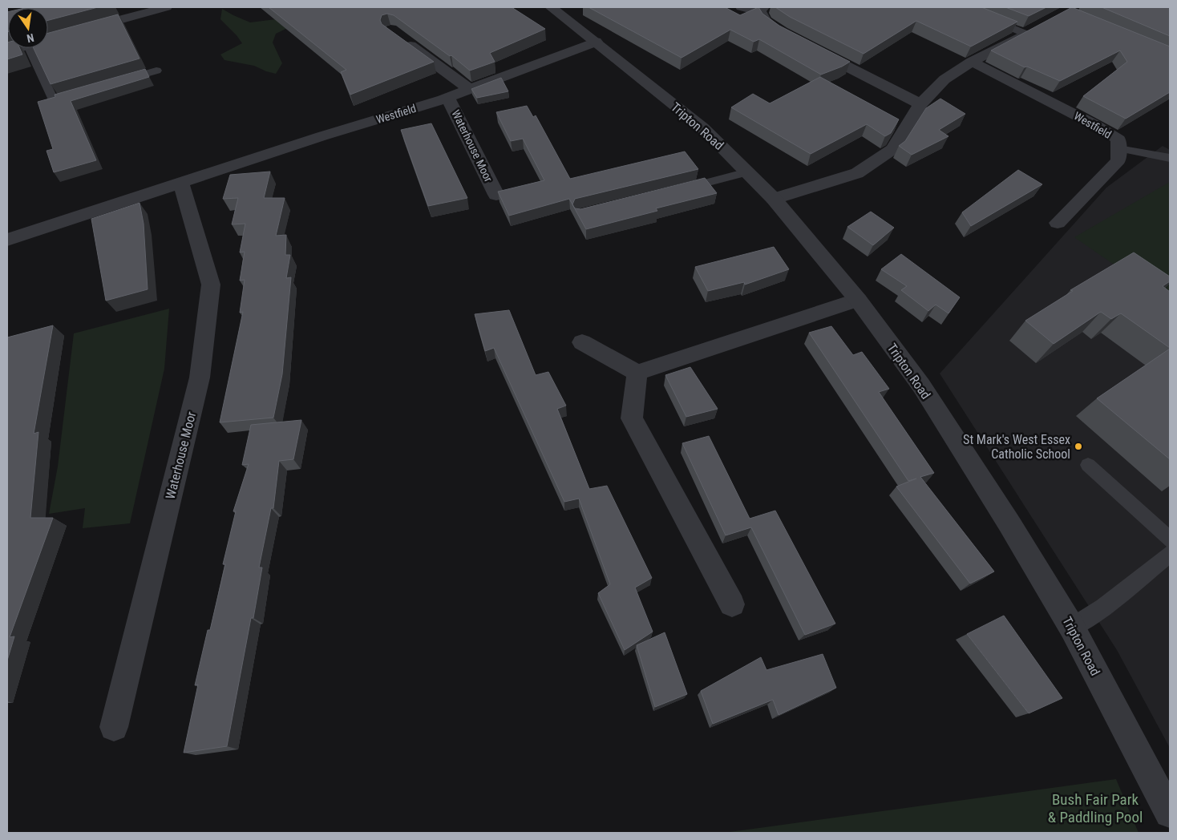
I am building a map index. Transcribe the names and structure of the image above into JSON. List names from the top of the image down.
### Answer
{
  "streets": {
    "street": ["Westfield", "Tripton Road", "Waterhouse Moor"]
  },
  "crossings": [
    ["Westfield", "Tripton Road"],
    ["Westfield", "Waterhouse Moor"]
  ],
  "parks": ["Bush Fair Park & Paddling Pool"],
  "places": ["St Mark's West Essex Catholic School"],
  "north": "bottom"
}
